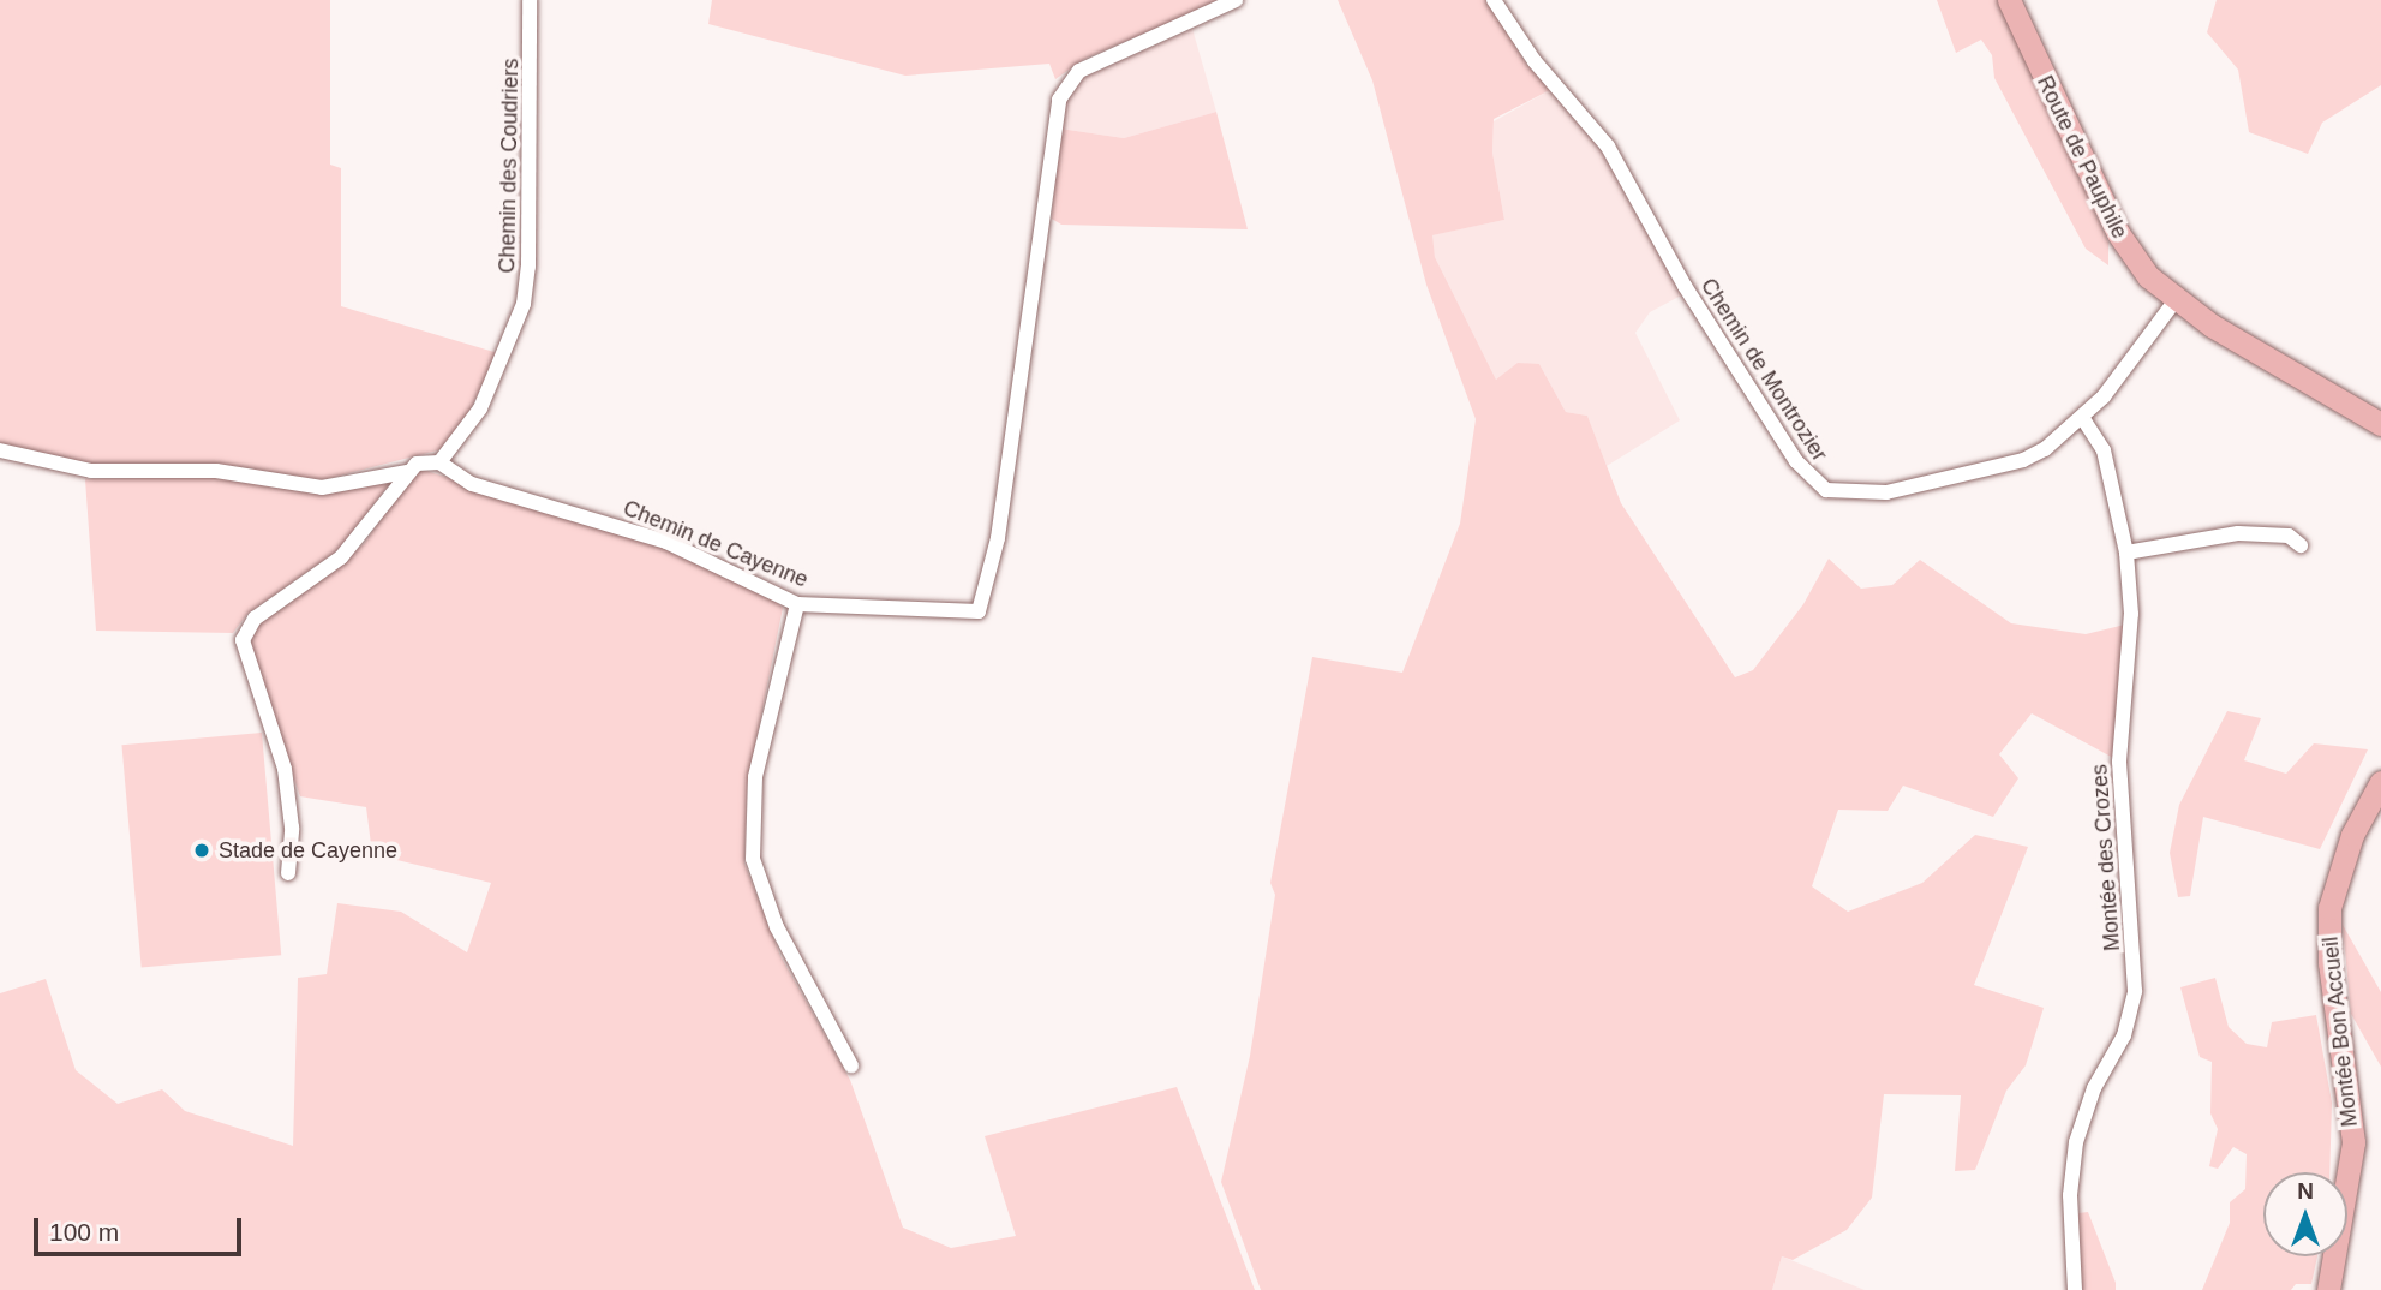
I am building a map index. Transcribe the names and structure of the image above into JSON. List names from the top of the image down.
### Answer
{
  "streets": {
    "main road": ["Route de Pauphile", "Montée Bon Accueil"],
    "street": [
      "Chemin des Coudriers",
      "Chemin de Montrozier",
      "Chemin de Cayenne",
      "Montée des Crozes"
    ]
  },
  "crossings": [
    ["Route de Pauphile", "Chemin de Montrozier"],
    ["Chemin des Coudriers", "Chemin de Cayenne"],
    ["Chemin de Montrozier", "Montée des Crozes"]
  ],
  "places": ["Stade de Cayenne"],
  "scale_bar": "100 m",
  "north": "top"
}
